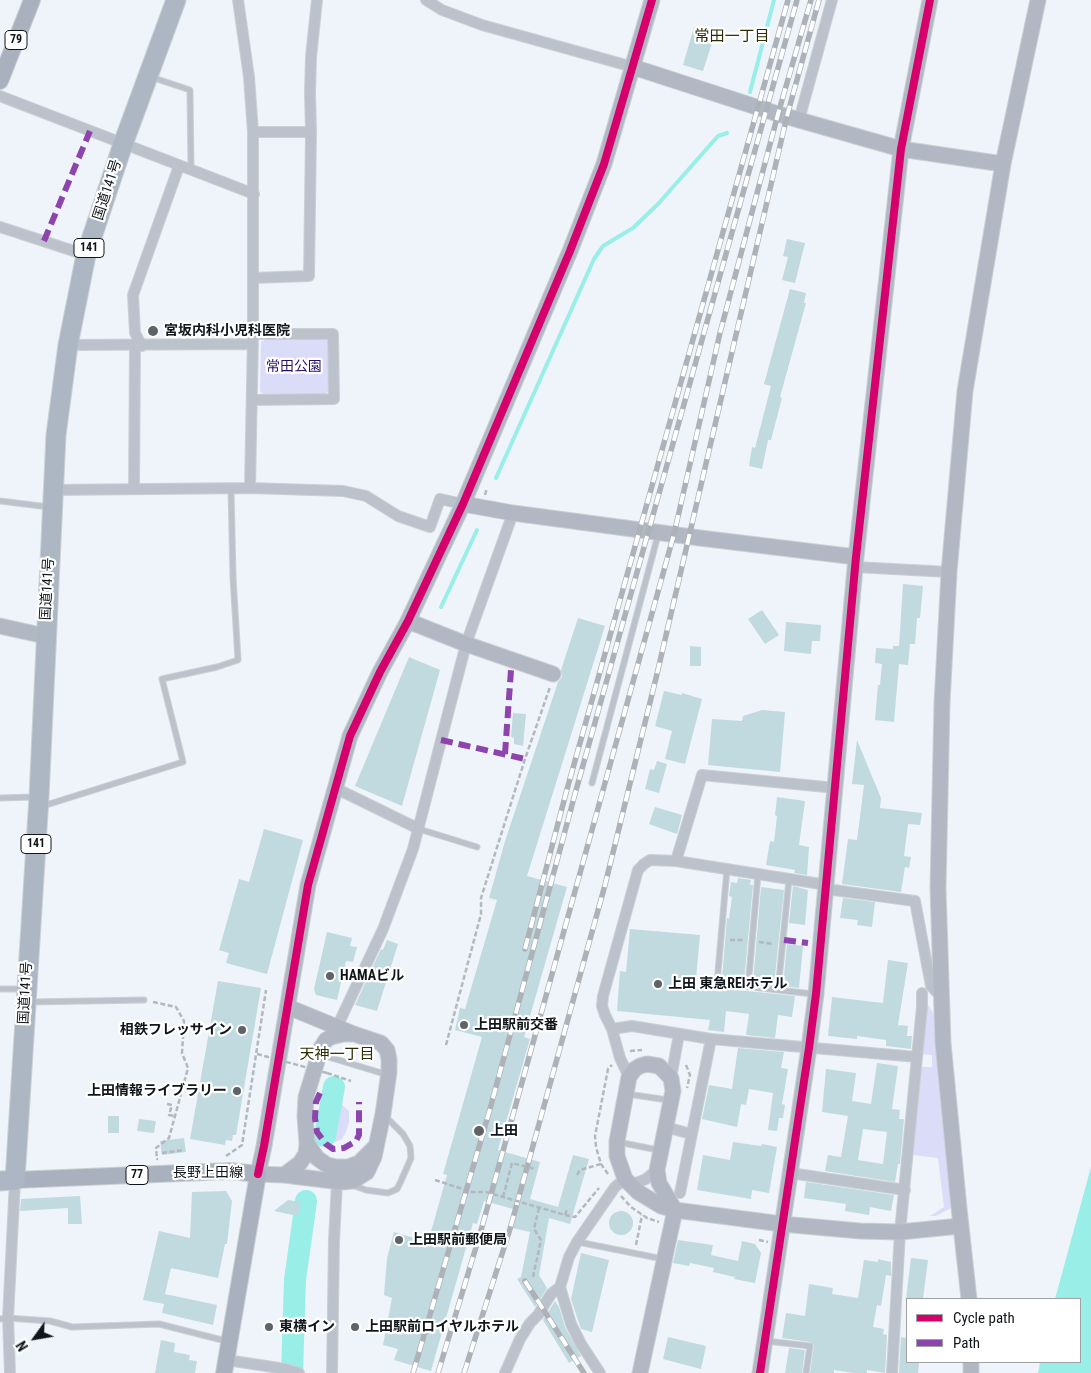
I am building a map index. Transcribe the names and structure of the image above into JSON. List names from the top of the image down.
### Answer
{
  "streets": {
    "highway": ["国道141号", "141"],
    "main road": ["79", "長野上田線", "77"]
  },
  "crossings": [
    ["国道141号", "長野上田線"]
  ],
  "districts": ["常田一丁目", "天神一丁目"],
  "parks": ["常田公園"],
  "places": [
    "宮坂内科小児科医院",
    "HAMAビル",
    "上田 東急REIホテル",
    "上田駅前交番",
    "相鉄フレッサイン",
    "上田情報ライブラリー",
    "上田",
    "上田駅前郵便局",
    "東横イン",
    "上田駅前ロイヤルホテル"
  ],
  "legend": ["Cycle path", "Path"],
  "north": "bottom left"
}
